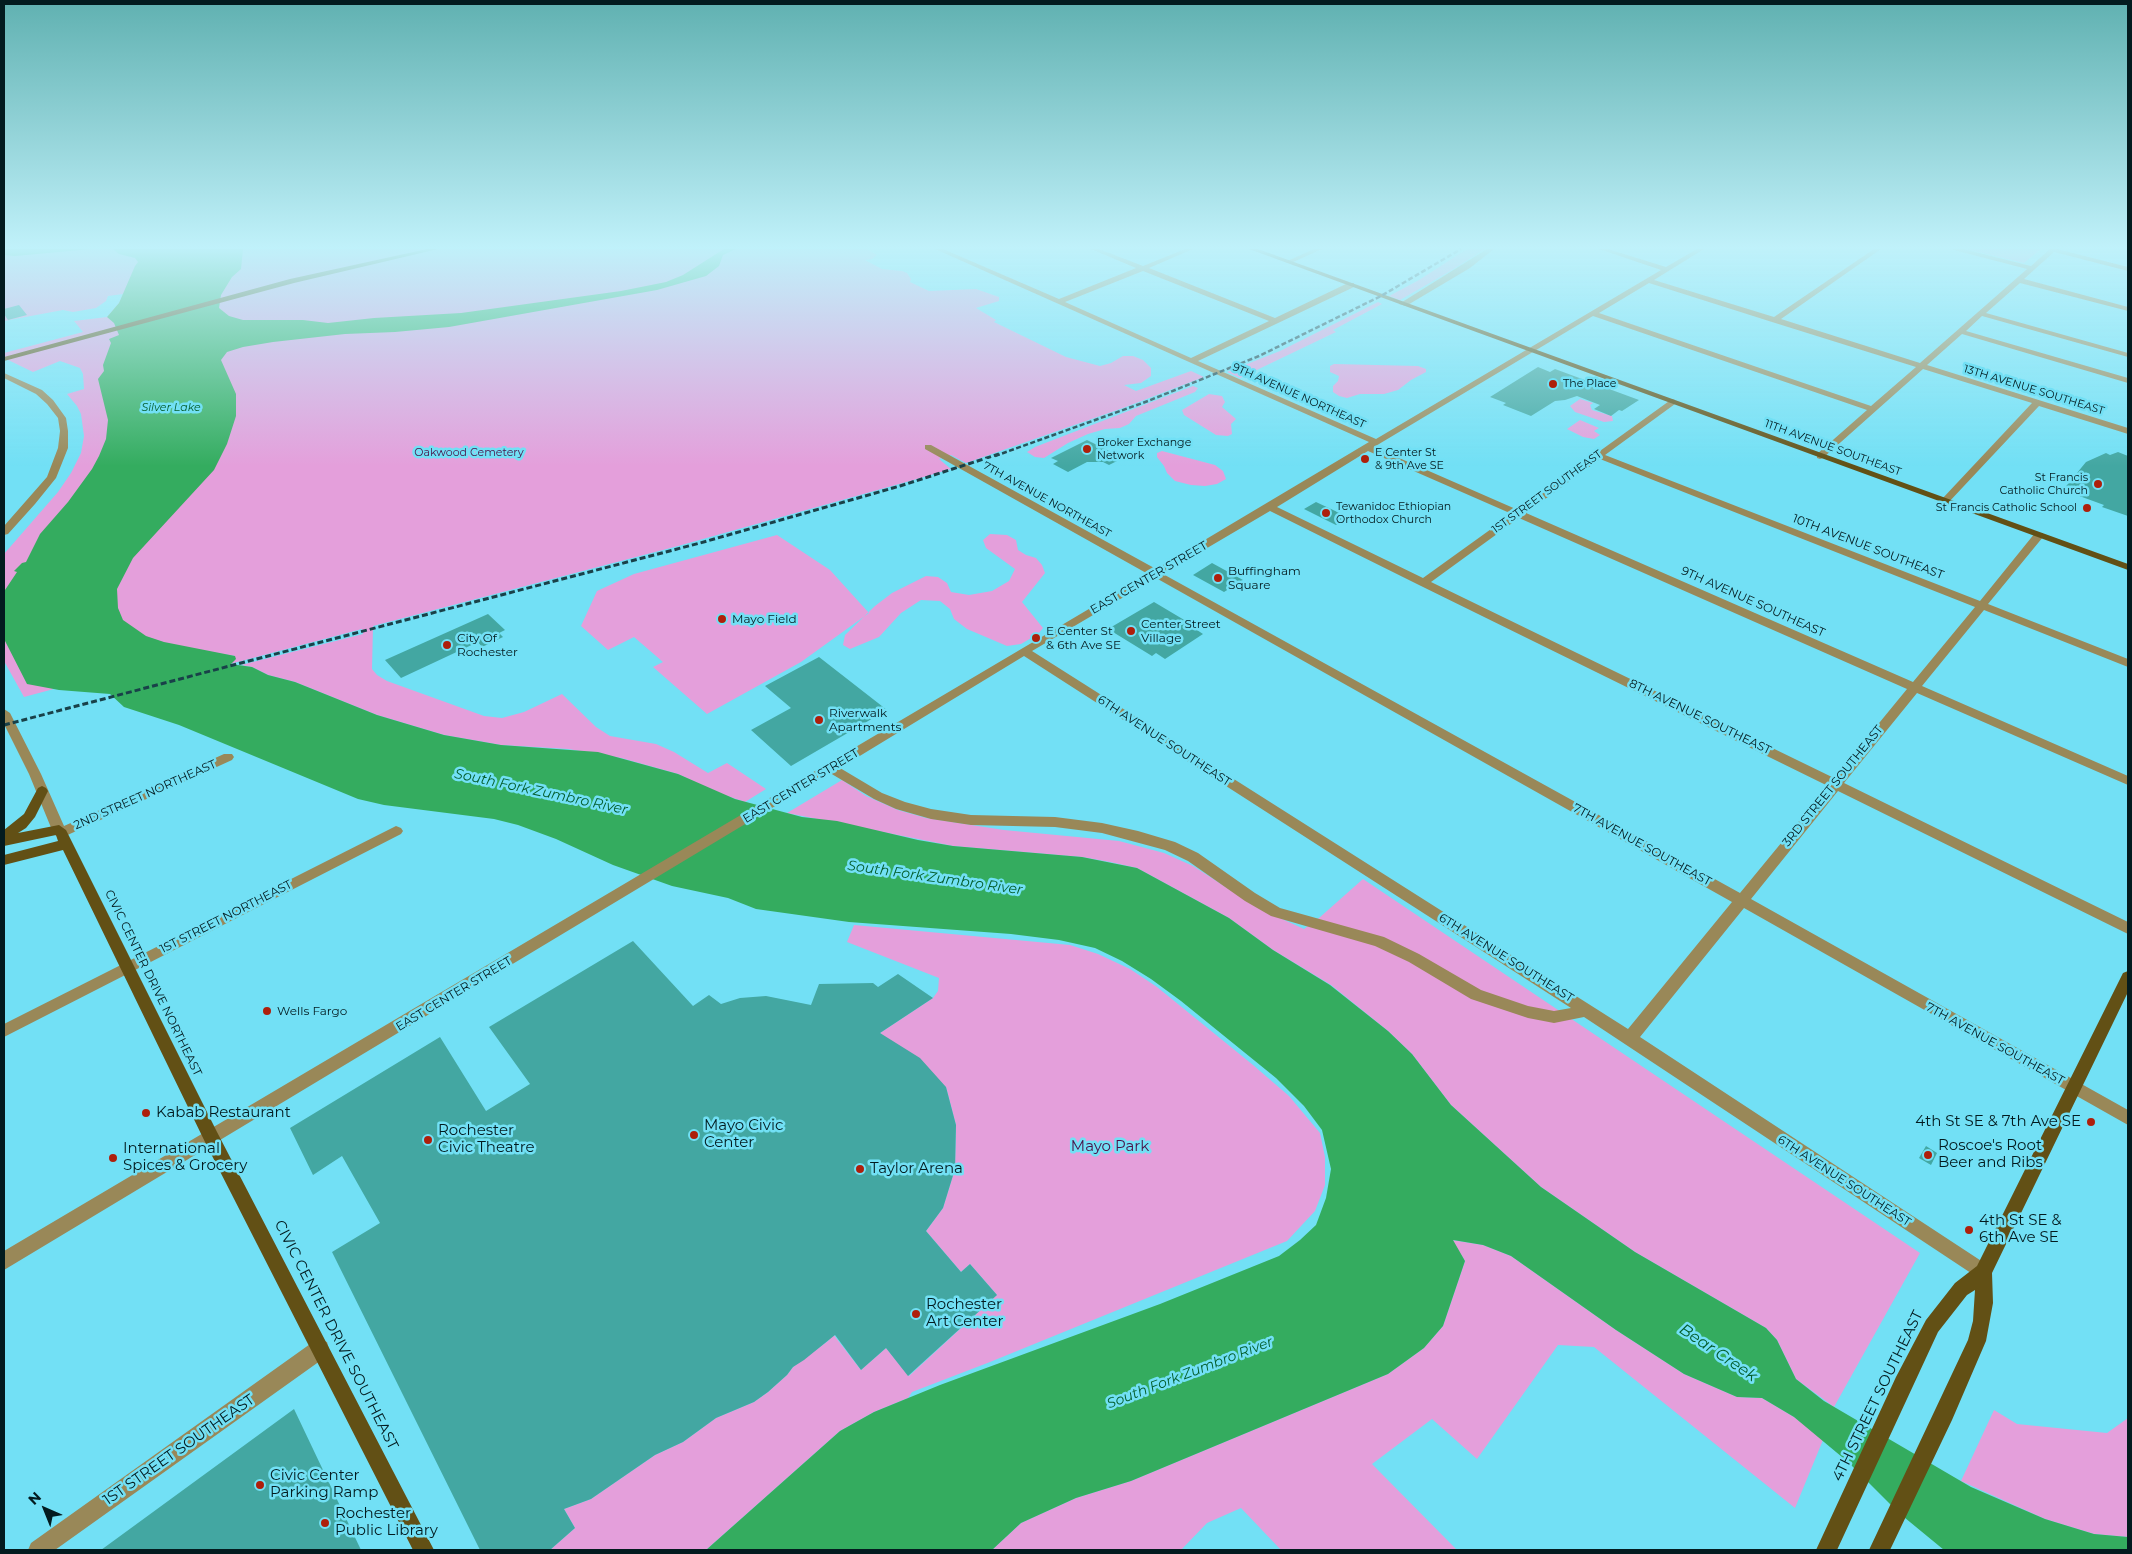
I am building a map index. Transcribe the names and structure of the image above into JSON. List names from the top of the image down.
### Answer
{
  "streets": {
    "main road": [
      "11TH AVENUE SOUTHEAST",
      "CIVIC CENTER DRIVE NORTHEAST",
      "CIVIC CENTER DRIVE SOUTHEAST",
      "4TH STREET SOUTHEAST"
    ],
    "street": [
      "13TH AVENUE SOUTHEAST",
      "9TH AVENUE NORTHEAST",
      "1ST STREET SOUTHEAST",
      "7TH AVENUE NORTHEAST",
      "10TH AVENUE SOUTHEAST",
      "EAST CENTER STREET",
      "9TH AVENUE SOUTHEAST",
      "8TH AVENUE SOUTHEAST",
      "6TH AVENUE SOUTHEAST",
      "3RD STREET SOUTHEAST",
      "2ND STREET NORTHEAST",
      "7TH AVENUE SOUTHEAST",
      "1ST STREET NORTHEAST"
    ]
  },
  "crossings": [
    ["9TH AVENUE NORTHEAST", "EAST CENTER STREET"],
    ["9TH AVENUE NORTHEAST", "9TH AVENUE SOUTHEAST"],
    ["11TH AVENUE SOUTHEAST", "1ST STREET SOUTHEAST"],
    ["11TH AVENUE SOUTHEAST", "EAST CENTER STREET"],
    ["11TH AVENUE SOUTHEAST", "3RD STREET SOUTHEAST"],
    ["1ST STREET SOUTHEAST", "10TH AVENUE SOUTHEAST"],
    ["1ST STREET SOUTHEAST", "9TH AVENUE SOUTHEAST"],
    ["1ST STREET SOUTHEAST", "8TH AVENUE SOUTHEAST"],
    ["1ST STREET SOUTHEAST", "CIVIC CENTER DRIVE SOUTHEAST"],
    ["7TH AVENUE NORTHEAST", "EAST CENTER STREET"],
    ["7TH AVENUE NORTHEAST", "7TH AVENUE SOUTHEAST"],
    ["10TH AVENUE SOUTHEAST", "3RD STREET SOUTHEAST"],
    ["EAST CENTER STREET", "9TH AVENUE SOUTHEAST"],
    ["EAST CENTER STREET", "8TH AVENUE SOUTHEAST"],
    ["EAST CENTER STREET", "6TH AVENUE SOUTHEAST"],
    ["EAST CENTER STREET", "7TH AVENUE SOUTHEAST"],
    ["EAST CENTER STREET", "CIVIC CENTER DRIVE NORTHEAST"],
    ["EAST CENTER STREET", "CIVIC CENTER DRIVE SOUTHEAST"],
    ["9TH AVENUE SOUTHEAST", "3RD STREET SOUTHEAST"],
    ["8TH AVENUE SOUTHEAST", "3RD STREET SOUTHEAST"],
    ["6TH AVENUE SOUTHEAST", "3RD STREET SOUTHEAST"],
    ["6TH AVENUE SOUTHEAST", "4TH STREET SOUTHEAST"],
    ["3RD STREET SOUTHEAST", "7TH AVENUE SOUTHEAST"],
    ["2ND STREET NORTHEAST", "CIVIC CENTER DRIVE NORTHEAST"],
    ["7TH AVENUE SOUTHEAST", "4TH STREET SOUTHEAST"],
    ["1ST STREET NORTHEAST", "CIVIC CENTER DRIVE NORTHEAST"],
    ["CIVIC CENTER DRIVE NORTHEAST", "CIVIC CENTER DRIVE SOUTHEAST"]
  ],
  "water": ["Silver Lake", "South Fork Zumbro River", "Bear Creek"],
  "parks": ["Oakwood Cemetery", "Mayo Park"],
  "places": [
    "The Place",
    "Broker Exchange Network",
    "E Center St & 9th Ave SE",
    "St Francis Catholic Church",
    "St Francis Catholic School",
    "Tewanidoc Ethiopian Orthodox Church",
    "Buffingham Square",
    "Mayo Field",
    "Center Street Village",
    "E Center St & 6th Ave SE",
    "City Of Rochester",
    "Riverwalk Apartments",
    "Wells Fargo",
    "Kabab Restaurant",
    "4th St SE & 7th Ave SE",
    "Mayo Civic Center",
    "Rochester Civic Theatre",
    "Roscoe's Root Beer and Ribs",
    "International Spices & Grocery",
    "Taylor Arena",
    "4th St SE & 6th Ave SE",
    "Rochester Art Center",
    "Civic Center Parking Ramp",
    "Rochester Public Library"
  ],
  "north": "top left"
}
